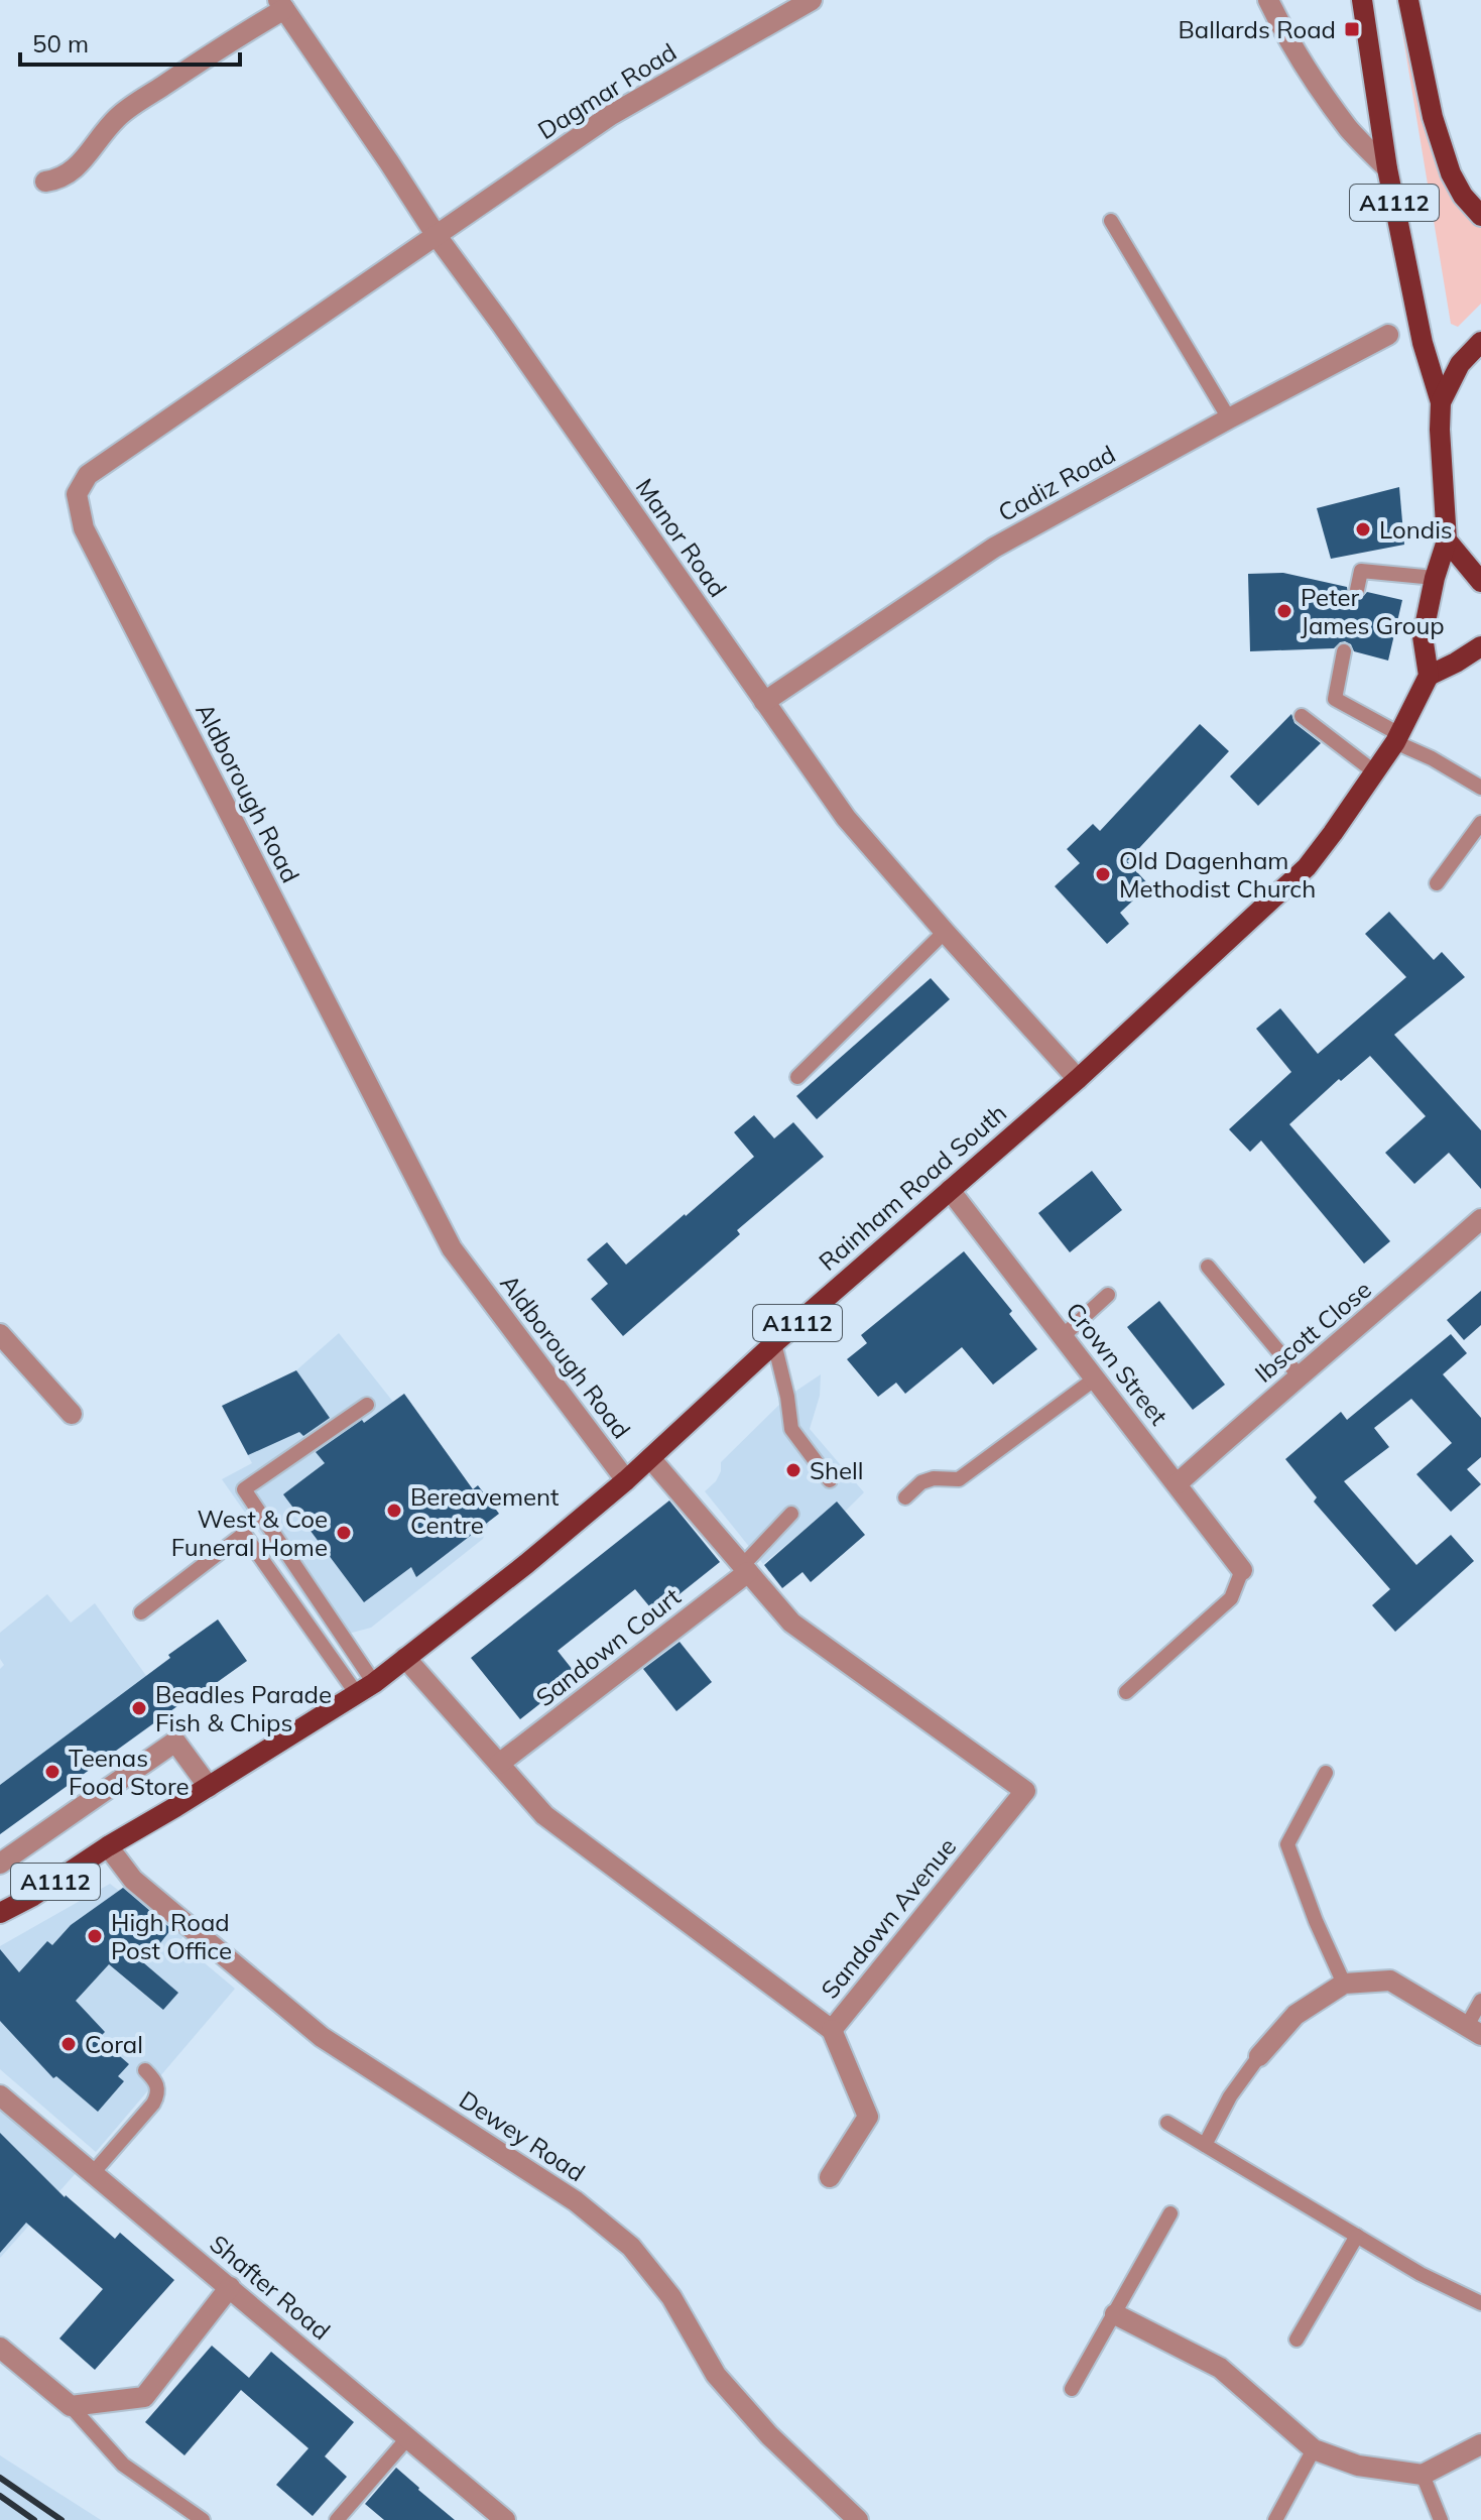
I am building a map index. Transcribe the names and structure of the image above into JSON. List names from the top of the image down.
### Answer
{
  "streets": {
    "main road": ["A1112", "Rainham Road South"],
    "street": [
      "Dagmar Road",
      "Cadiz Road",
      "Manor Road",
      "Aldborough Road",
      "Ibscott Close",
      "Crown Street",
      "Sandown Court",
      "Sandown Avenue",
      "Dewey Road",
      "Shafter Road"
    ]
  },
  "crossings": [
    ["Dagmar Road", "Manor Road"],
    ["Dagmar Road", "Aldborough Road"],
    ["A1112", "Rainham Road South"],
    ["Cadiz Road", "Manor Road"],
    ["Manor Road", "Aldborough Road"],
    ["Manor Road", "Rainham Road South"],
    ["Aldborough Road", "Rainham Road South"],
    ["Rainham Road South", "Crown Street"],
    ["Rainham Road South", "Sandown Avenue"],
    ["Rainham Road South", "Dewey Road"],
    ["Ibscott Close", "Crown Street"],
    ["Sandown Court", "Sandown Avenue"]
  ],
  "places": {
    "transit": ["Ballards Road"],
    "other": [
      "Londis",
      "Peter James Group",
      "Old Dagenham Methodist Church",
      "Shell",
      "Bereavement Centre",
      "West & Coe Funeral Home",
      "Beadles Parade Fish & Chips",
      "Teenas Food Store",
      "High Road Post Office",
      "Coral"
    ]
  },
  "scale_bar": "50 m"
}
